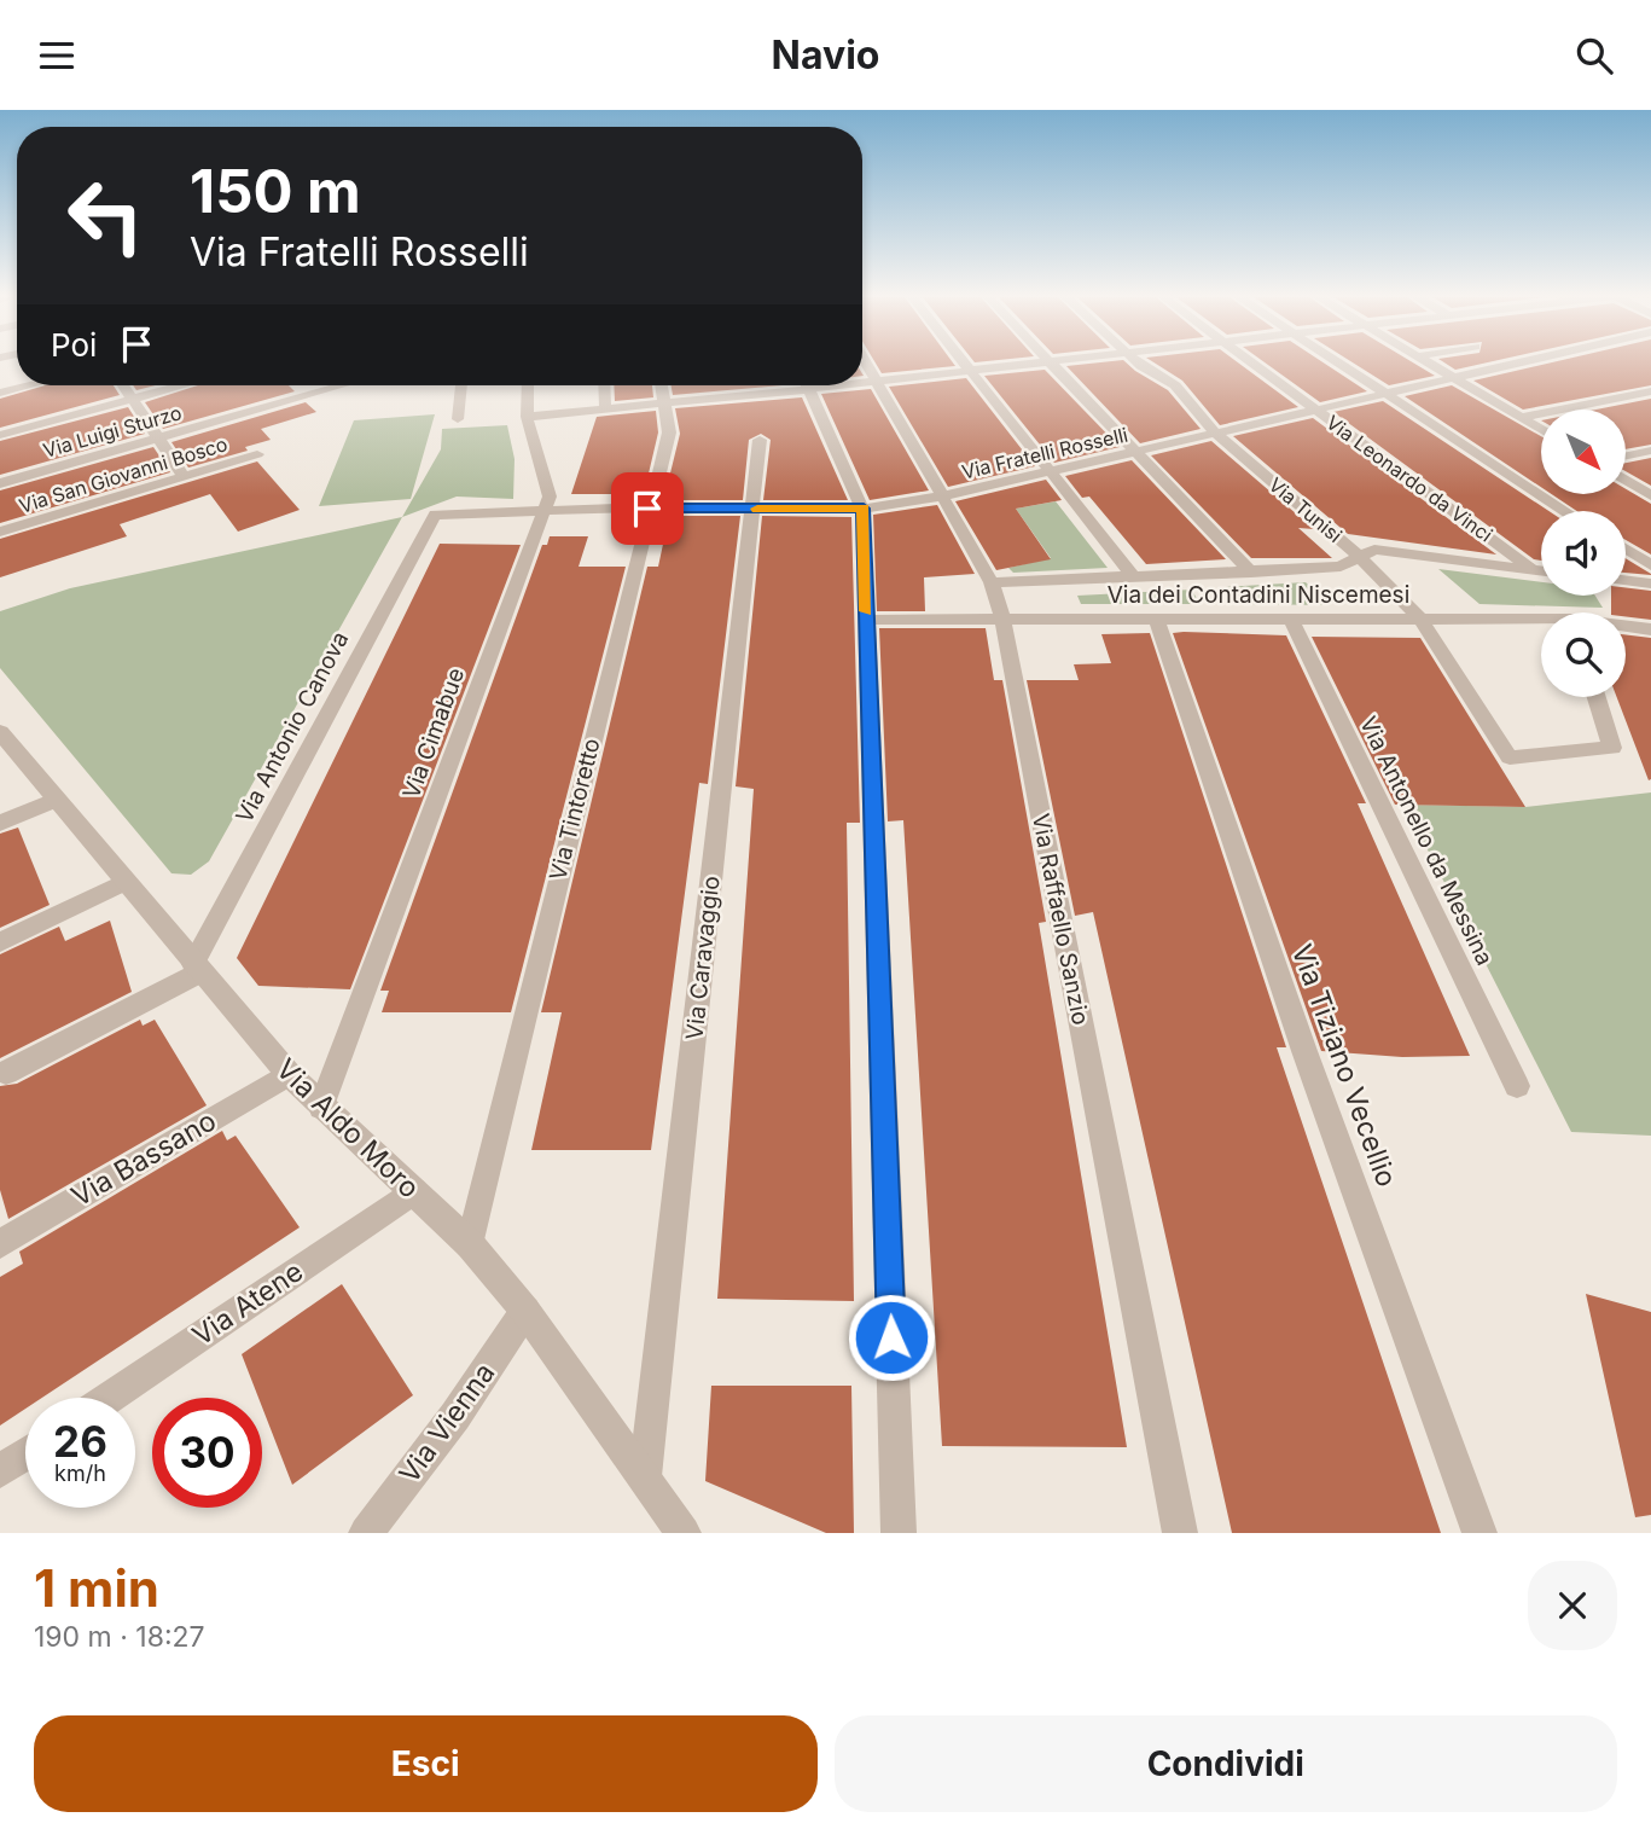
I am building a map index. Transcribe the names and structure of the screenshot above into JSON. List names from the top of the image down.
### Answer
{
  "streets": {
    "street": [
      "Via Luigi Sturzo",
      "Via Fratelli Rosselli",
      "Via San Giovanni Bosco",
      "Via Leonardo da Vinci",
      "Via Tunisi",
      "Via dei Contadini Niscemesi",
      "Via Antonio Canova",
      "Via Cimabue",
      "Via Tintoretto",
      "Via Antonello da Messina",
      "Via Raffaello Sanzio",
      "Via Caravaggio",
      "Via Tiziano Vecellio",
      "Via Aldo Moro",
      "Via Bassano",
      "Via Atene",
      "Via Vienna"
    ]
  },
  "crossings": [
    ["Via Fratelli Rosselli", "Via Leonardo da Vinci"],
    ["Via Fratelli Rosselli", "Via Tunisi"],
    ["Via Fratelli Rosselli", "Via Antonio Canova"],
    ["Via Fratelli Rosselli", "Via Cimabue"],
    ["Via Fratelli Rosselli", "Via Tintoretto"],
    ["Via Fratelli Rosselli", "Via Raffaello Sanzio"],
    ["Via Fratelli Rosselli", "Via Caravaggio"],
    ["Via Leonardo da Vinci", "Via dei Contadini Niscemesi"],
    ["Via Tunisi", "Via dei Contadini Niscemesi"],
    ["Via dei Contadini Niscemesi", "Via Antonello da Messina"],
    ["Via dei Contadini Niscemesi", "Via Raffaello Sanzio"],
    ["Via dei Contadini Niscemesi", "Via Tiziano Vecellio"],
    ["Via Antonio Canova", "Via Aldo Moro"],
    ["Via Cimabue", "Via Aldo Moro"],
    ["Via Tintoretto", "Via Aldo Moro"],
    ["Via Caravaggio", "Via Aldo Moro"],
    ["Via Aldo Moro", "Via Bassano"],
    ["Via Aldo Moro", "Via Atene"],
    ["Via Aldo Moro", "Via Vienna"]
  ],
  "north": "bottom right",
  "page": {
    "header": "Navio",
    "turn": ["150 m", "Via Fratelli Rosselli"],
    "then": "Poi",
    "speed": "26 km/h",
    "limit": "30",
    "heading": ["1 min", "190 m · 18:27"],
    "buttons": ["Esci", "Condividi"]
  }
}
